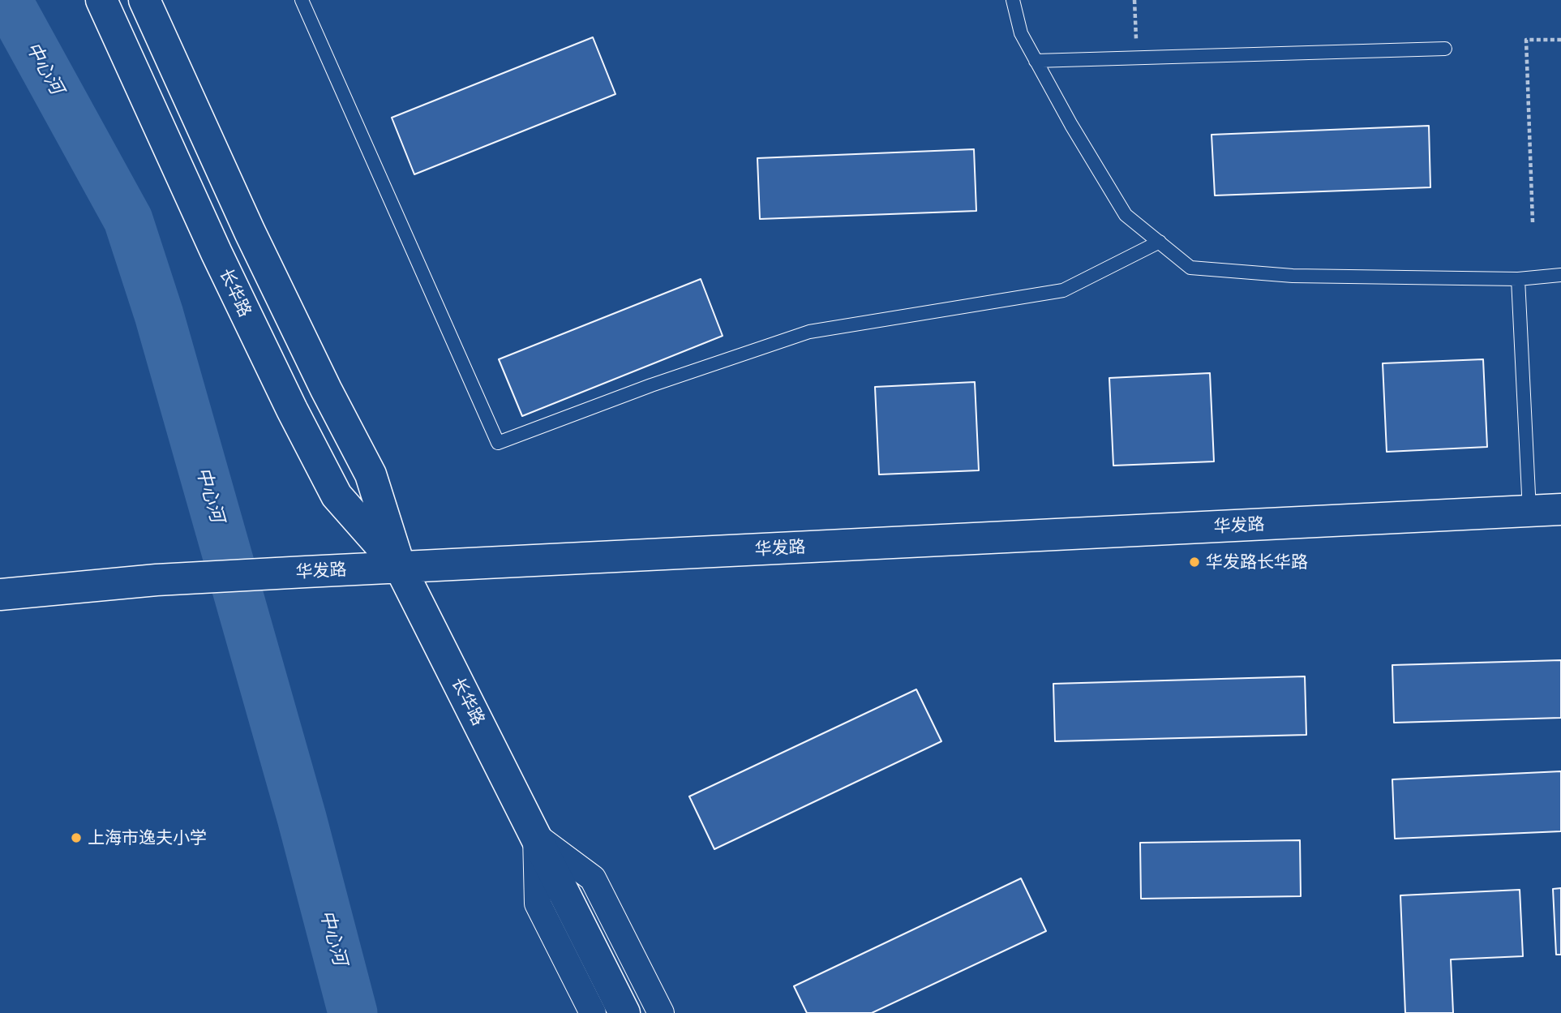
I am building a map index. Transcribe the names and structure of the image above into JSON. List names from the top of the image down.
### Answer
{
  "streets": {
    "street": ["长华路", "华发路"]
  },
  "crossings": [
    ["长华路", "华发路"]
  ],
  "water": ["中心河"],
  "places": ["华发路长华路", "上海市逸夫小学"]
}
